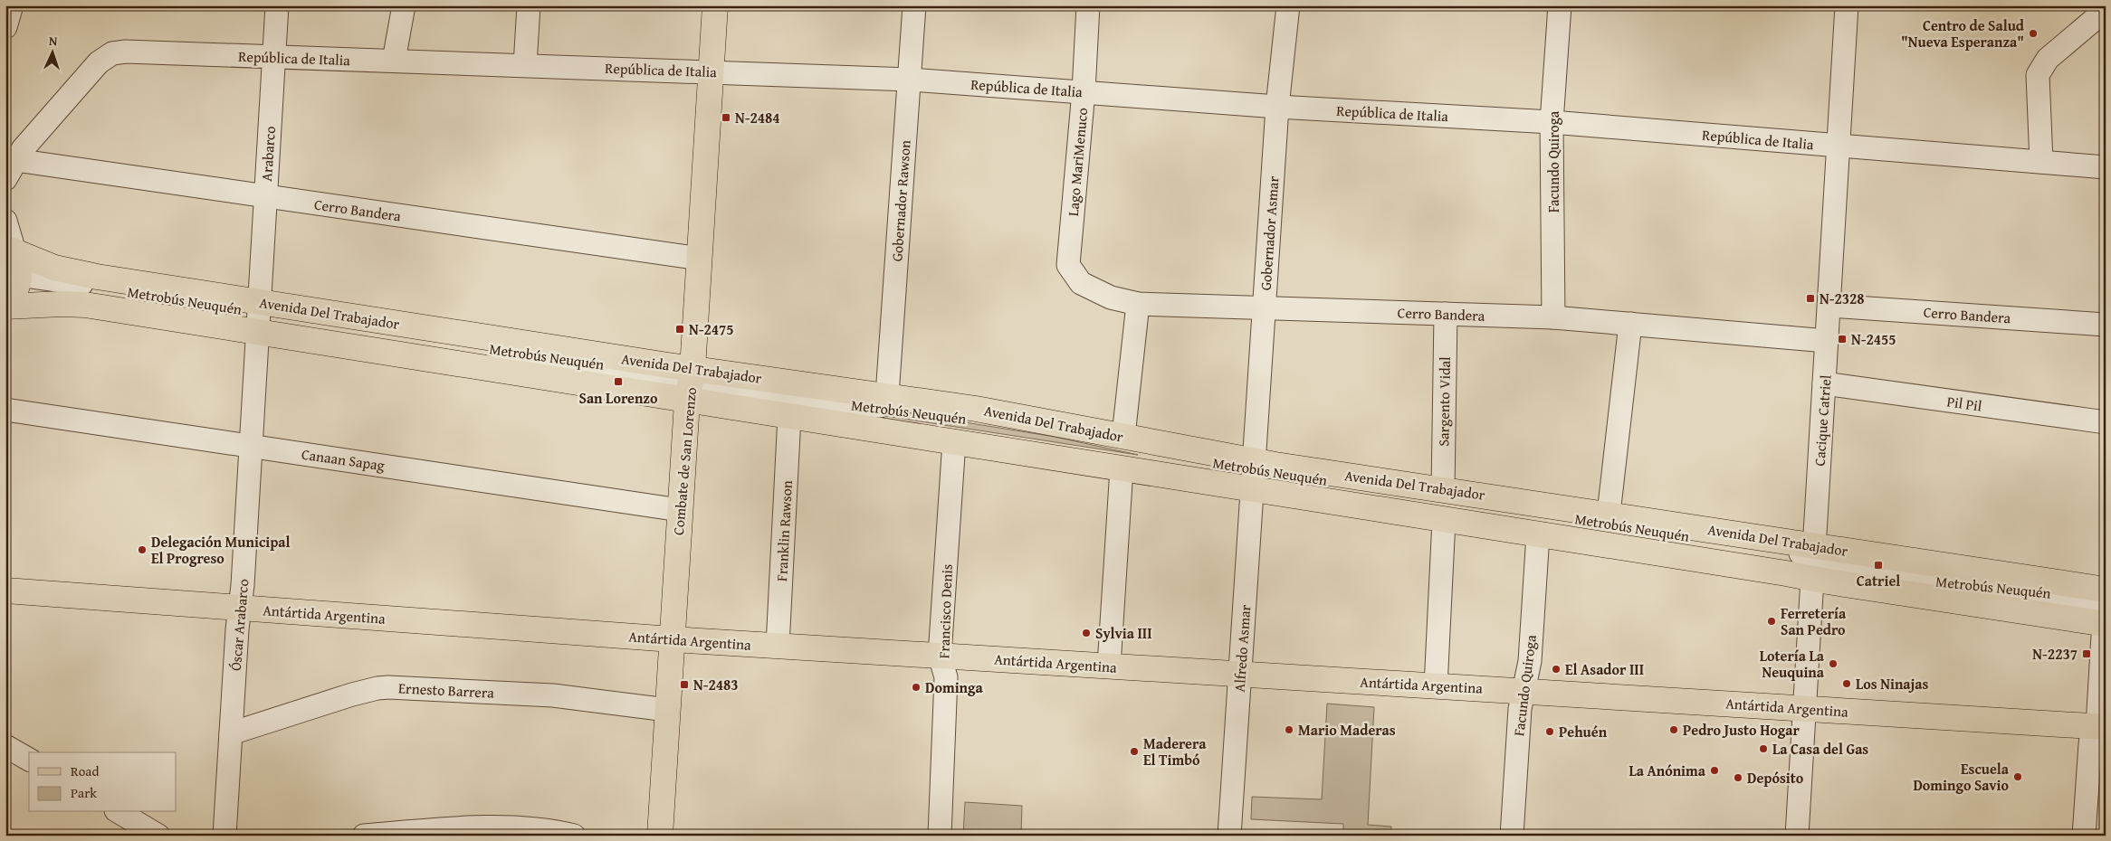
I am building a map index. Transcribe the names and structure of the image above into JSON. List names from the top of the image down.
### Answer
{
  "streets": {
    "main road": ["Avenida Del Trabajador", "Combate de San Lorenzo", "Antártida Argentina"],
    "street": [
      "República de Italia",
      "Arabarco",
      "Lago MariMenuco",
      "Facundo Quiroga",
      "Gobernador Rawson",
      "Cerro Bandera",
      "Gobernador Asmar",
      "Metrobús Neuquén",
      "Sargento Vidal",
      "Pil Pil",
      "Cacique Catriel",
      "Canaan Sapag",
      "Franklin Rawson",
      "Francisco Denis",
      "Óscar Arabarco",
      "Alfredo Asmar",
      "Ernesto Barrera"
    ]
  },
  "crossings": [
    ["República de Italia", "Arabarco"],
    ["República de Italia", "Lago MariMenuco"],
    ["República de Italia", "Facundo Quiroga"],
    ["República de Italia", "Gobernador Rawson"],
    ["República de Italia", "Cerro Bandera"],
    ["República de Italia", "Gobernador Asmar"],
    ["República de Italia", "Cacique Catriel"],
    ["República de Italia", "Combate de San Lorenzo"],
    ["Arabarco", "Cerro Bandera"],
    ["Arabarco", "Metrobús Neuquén"],
    ["Arabarco", "Avenida Del Trabajador"],
    ["Arabarco", "Óscar Arabarco"],
    ["Lago MariMenuco", "Cerro Bandera"],
    ["Facundo Quiroga", "Cerro Bandera"],
    ["Facundo Quiroga", "Avenida Del Trabajador"],
    ["Facundo Quiroga", "Antártida Argentina"],
    ["Gobernador Rawson", "Avenida Del Trabajador"],
    ["Cerro Bandera", "Gobernador Asmar"],
    ["Cerro Bandera", "Sargento Vidal"],
    ["Cerro Bandera", "Cacique Catriel"],
    ["Cerro Bandera", "Combate de San Lorenzo"],
    ["Gobernador Asmar", "Metrobús Neuquén"],
    ["Gobernador Asmar", "Avenida Del Trabajador"],
    ["Gobernador Asmar", "Alfredo Asmar"],
    ["Metrobús Neuquén", "Avenida Del Trabajador"],
    ["Metrobús Neuquén", "Cacique Catriel"],
    ["Metrobús Neuquén", "Combate de San Lorenzo"],
    ["Metrobús Neuquén", "Óscar Arabarco"],
    ["Metrobús Neuquén", "Alfredo Asmar"],
    ["Avenida Del Trabajador", "Sargento Vidal"],
    ["Avenida Del Trabajador", "Cacique Catriel"],
    ["Avenida Del Trabajador", "Combate de San Lorenzo"],
    ["Avenida Del Trabajador", "Franklin Rawson"],
    ["Avenida Del Trabajador", "Francisco Denis"],
    ["Avenida Del Trabajador", "Óscar Arabarco"],
    ["Avenida Del Trabajador", "Alfredo Asmar"],
    ["Pil Pil", "Cacique Catriel"],
    ["Cacique Catriel", "Antártida Argentina"],
    ["Canaan Sapag", "Combate de San Lorenzo"],
    ["Canaan Sapag", "Óscar Arabarco"],
    ["Combate de San Lorenzo", "Antártida Argentina"],
    ["Combate de San Lorenzo", "Ernesto Barrera"],
    ["Franklin Rawson", "Antártida Argentina"],
    ["Francisco Denis", "Antártida Argentina"],
    ["Antártida Argentina", "Óscar Arabarco"],
    ["Antártida Argentina", "Alfredo Asmar"],
    ["Óscar Arabarco", "Ernesto Barrera"]
  ],
  "places": {
    "other": [
      "Centro de Salud \"Nueva Esperanza\"",
      "Delegación Municipal El Progreso",
      "Ferretería San Pedro",
      "Sylvia III",
      "Lotería La Neuquina",
      "El Asador III",
      "Los Ninajas",
      "Dominga",
      "Mario Maderas",
      "Pedro Justo Hogar",
      "Pehuén",
      "La Casa del Gas",
      "Maderera El Timbó",
      "La Anónima",
      "Escuela Domingo Savio",
      "Depósito"
    ],
    "transit": [
      "N-2484",
      "N-2328",
      "N-2475",
      "N-2455",
      "San Lorenzo",
      "Catriel",
      "N-2237",
      "N-2483"
    ]
  },
  "legend": ["Road", "Park"],
  "north": "top"
}
